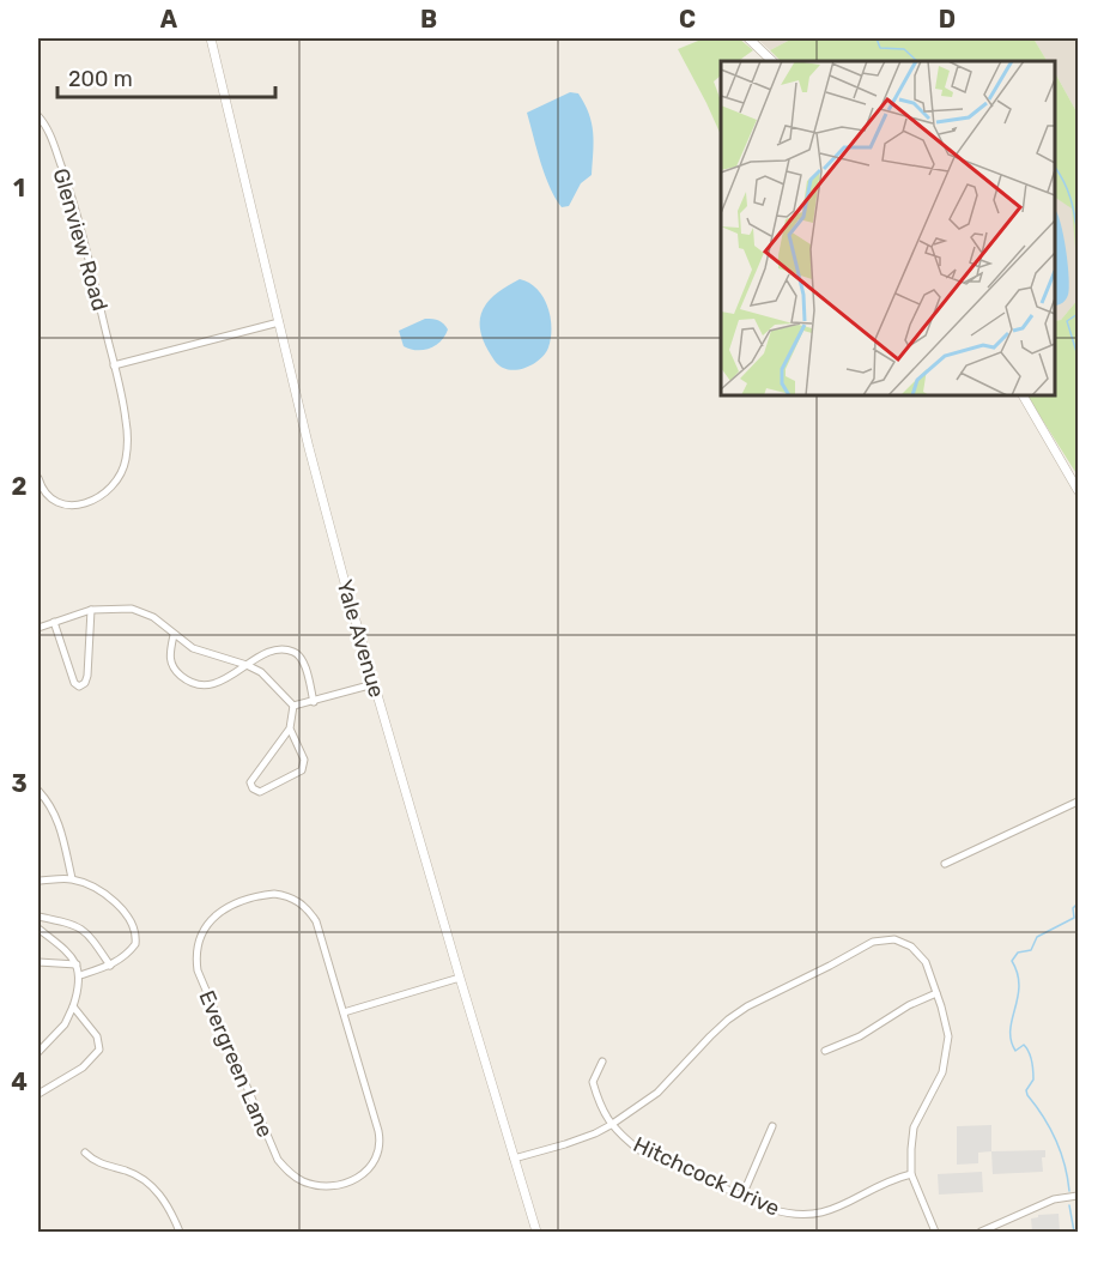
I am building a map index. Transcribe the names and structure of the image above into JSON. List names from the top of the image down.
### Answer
{
  "streets": {
    "street": [
      "Glenview Road",
      "Yale Avenue",
      "Evergreen Lane",
      "Hitchcock Drive"
    ]
  },
  "scale_bar": "200 m",
  "grid": {
    "columns": [
      "A",
      "B",
      "C",
      "D"
    ],
    "rows": [
      "1",
      "2",
      "3",
      "4"
    ]
  }
}
